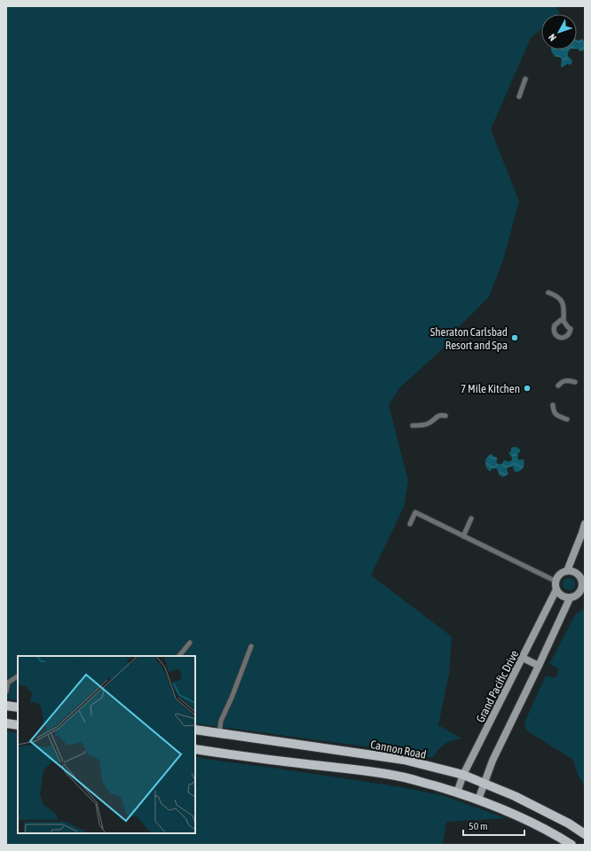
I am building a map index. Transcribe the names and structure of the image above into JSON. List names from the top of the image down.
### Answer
{
  "streets": {
    "main road": ["Cannon Road"],
    "street": ["Grand Pacific Drive"]
  },
  "crossings": [
    ["Grand Pacific Drive", "Cannon Road"]
  ],
  "places": ["Sheraton Carlsbad Resort and Spa", "7 Mile Kitchen"],
  "scale_bar": "50 m",
  "north": "bottom left"
}
